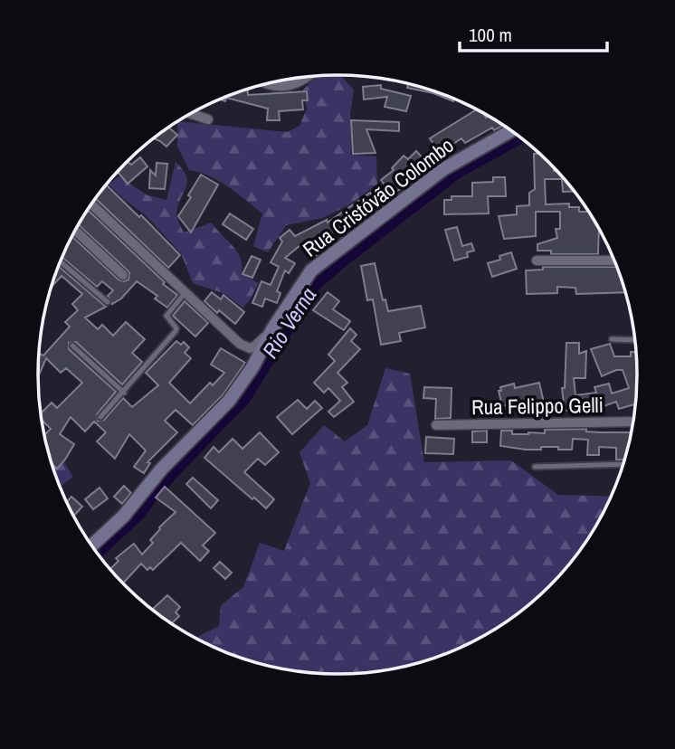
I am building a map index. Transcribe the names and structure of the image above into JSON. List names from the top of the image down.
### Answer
{
  "streets": {
    "main road": ["Rua Cristóvão Colombo"],
    "street": ["Rua Felippo Gelli"]
  },
  "water": ["Rio Verna"],
  "scale_bar": "100 m"
}
